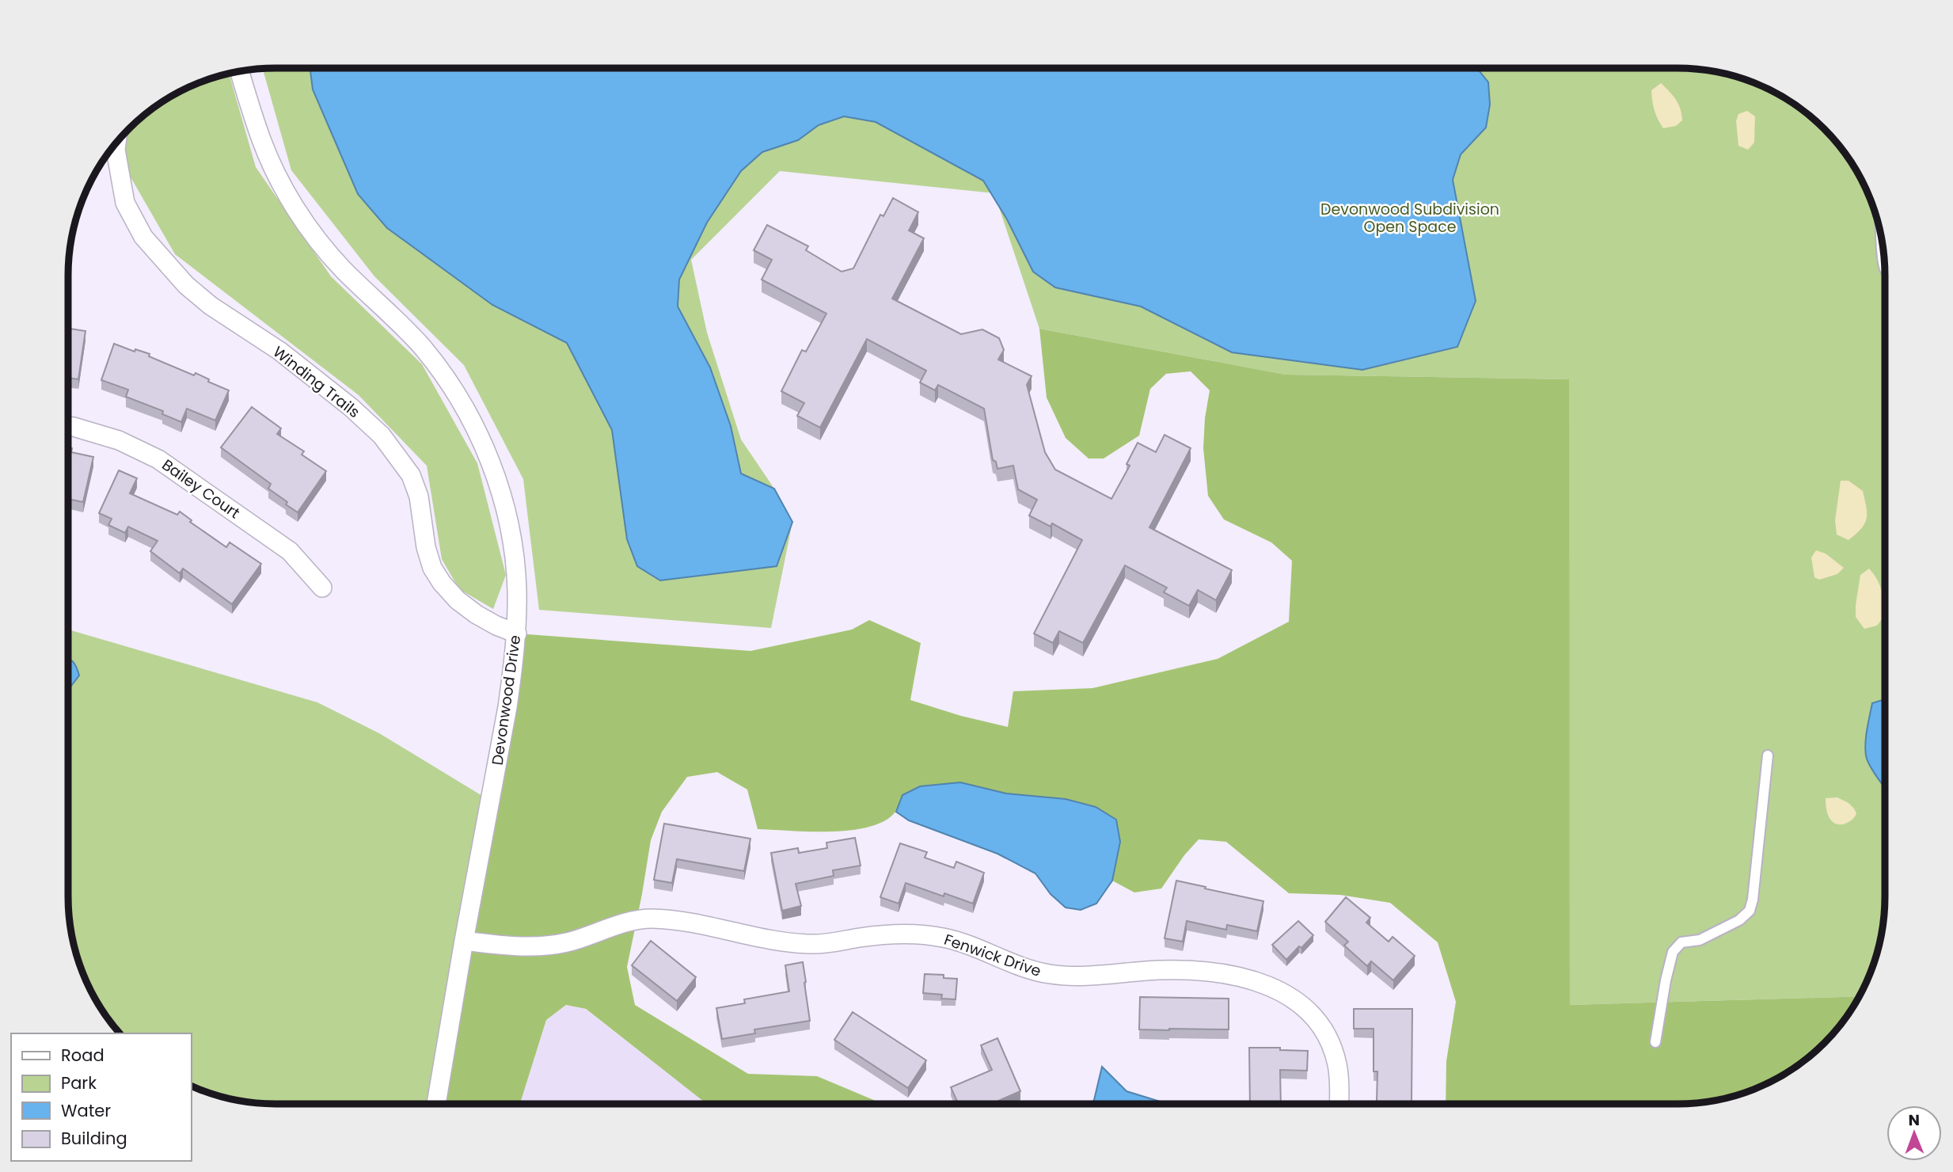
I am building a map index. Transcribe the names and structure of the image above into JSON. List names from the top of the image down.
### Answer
{
  "streets": {
    "street": [
      "Winding Trails",
      "Bailey Court",
      "Devonwood Drive",
      "Fenwick Drive"
    ]
  },
  "crossings": [
    ["Winding Trails", "Devonwood Drive"],
    ["Devonwood Drive", "Fenwick Drive"]
  ],
  "parks": ["Devonwood Subdivision Open Space"],
  "legend": [
    "Road",
    "Park",
    "Water",
    "Building"
  ],
  "north": "top"
}
